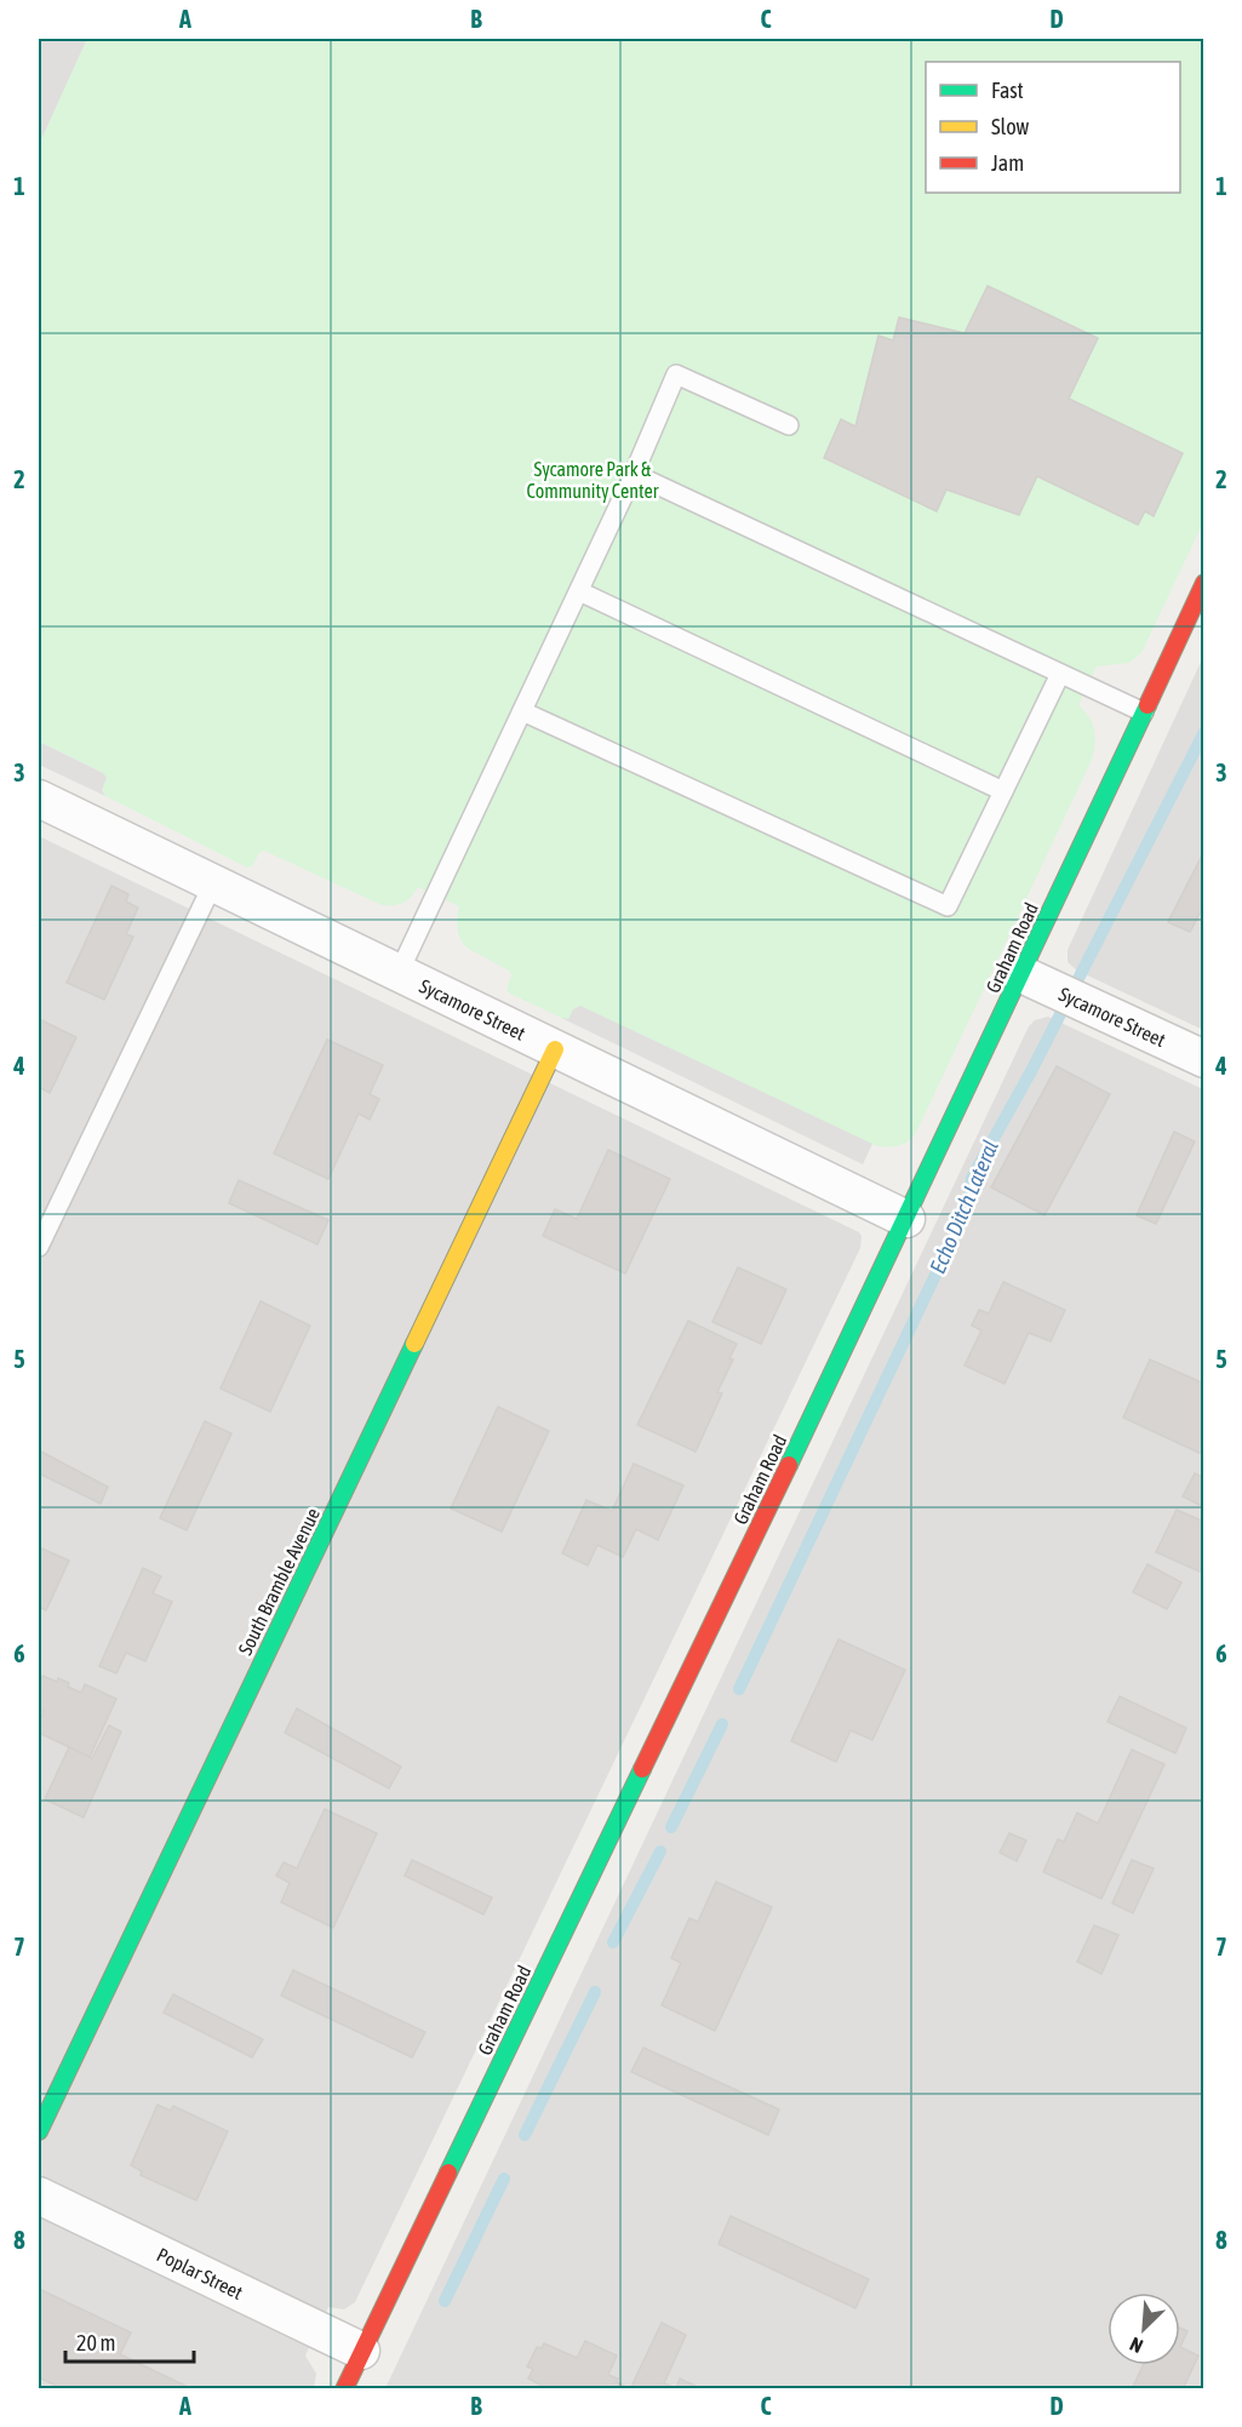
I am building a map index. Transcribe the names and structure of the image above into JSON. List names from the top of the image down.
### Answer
{
  "streets": {
    "street": [
      "Graham Road",
      "Sycamore Street",
      "South Bramble Avenue",
      "Poplar Street"
    ]
  },
  "crossings": [
    ["Graham Road", "Sycamore Street"],
    ["Graham Road", "Poplar Street"],
    ["Sycamore Street", "South Bramble Avenue"]
  ],
  "water": ["Echo Ditch Lateral"],
  "parks": ["Sycamore Park & Community Center"],
  "legend": ["Fast", "Slow", "Jam"],
  "scale_bar": "20 m",
  "north": "bottom left",
  "grid": {
    "columns": [
      "A",
      "B",
      "C",
      "D"
    ],
    "rows": [
      "1",
      "2",
      "3",
      "4",
      "5",
      "6",
      "7",
      "8"
    ]
  }
}
